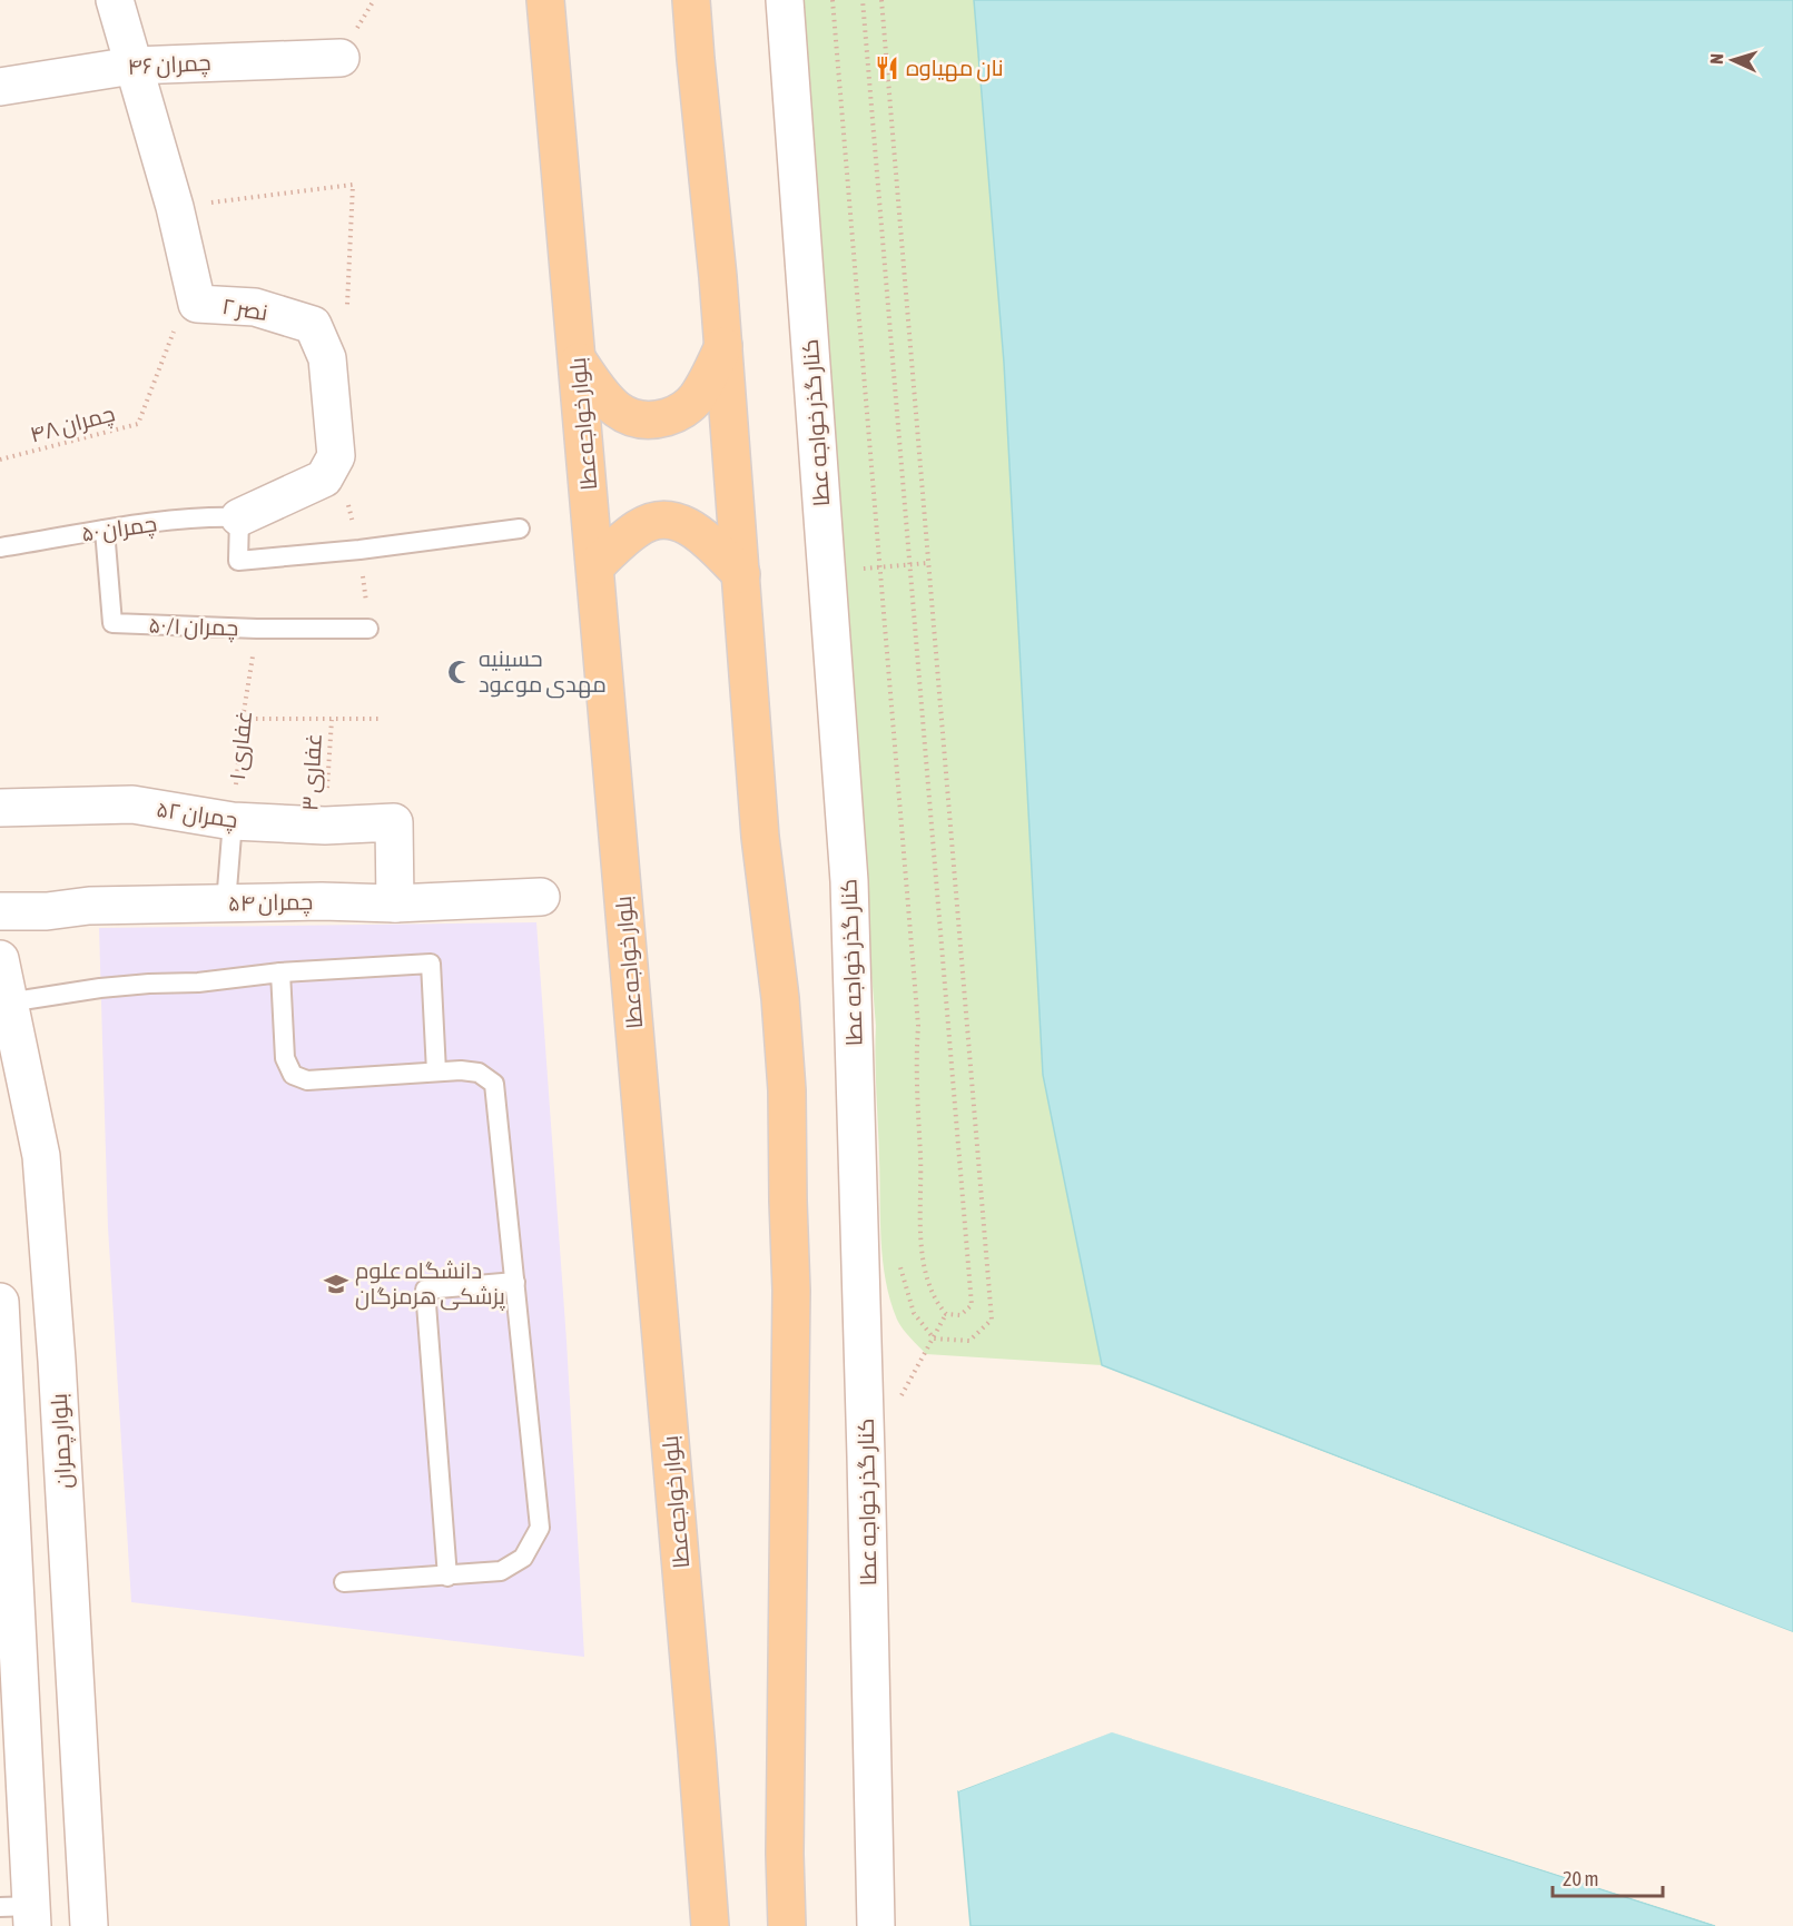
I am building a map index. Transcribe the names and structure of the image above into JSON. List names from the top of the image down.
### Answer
{
  "streets": {
    "main road": ["بلوار خواجه‌عطا"],
    "street": [
      "چمران ۴۶",
      "نصر ۲",
      "کنار گذر خواجه عطا",
      "چمران ۵۲",
      "چمران ۵۴",
      "بلوار چمران"
    ],
    "lane": ["چمران ۵۰", "چمران ۵۰/۱"],
    "path": ["چمران ۴۸", "غفاری ۱", "غفاری ۳"]
  },
  "crossings": [
    ["چمران ۴۶", "نصر ۲"],
    ["نصر ۲", "چمران ۴۸"],
    ["چمران ۵۰", "چمران ۵۰/۱"],
    ["چمران ۵۰/۱", "غفاری ۱"],
    ["غفاری ۱", "چمران ۵۲"],
    ["غفاری ۳", "چمران ۵۲"],
    ["چمران ۵۲", "چمران ۵۴"]
  ],
  "places": {
    "restaurant": ["نان مهیاوه"],
    "mosque": ["حسینیه مهدی موعود"],
    "school or university": ["دانشگاه علوم پزشکی هرمزگان"]
  },
  "scale_bar": "20 m",
  "north": "left"
}
